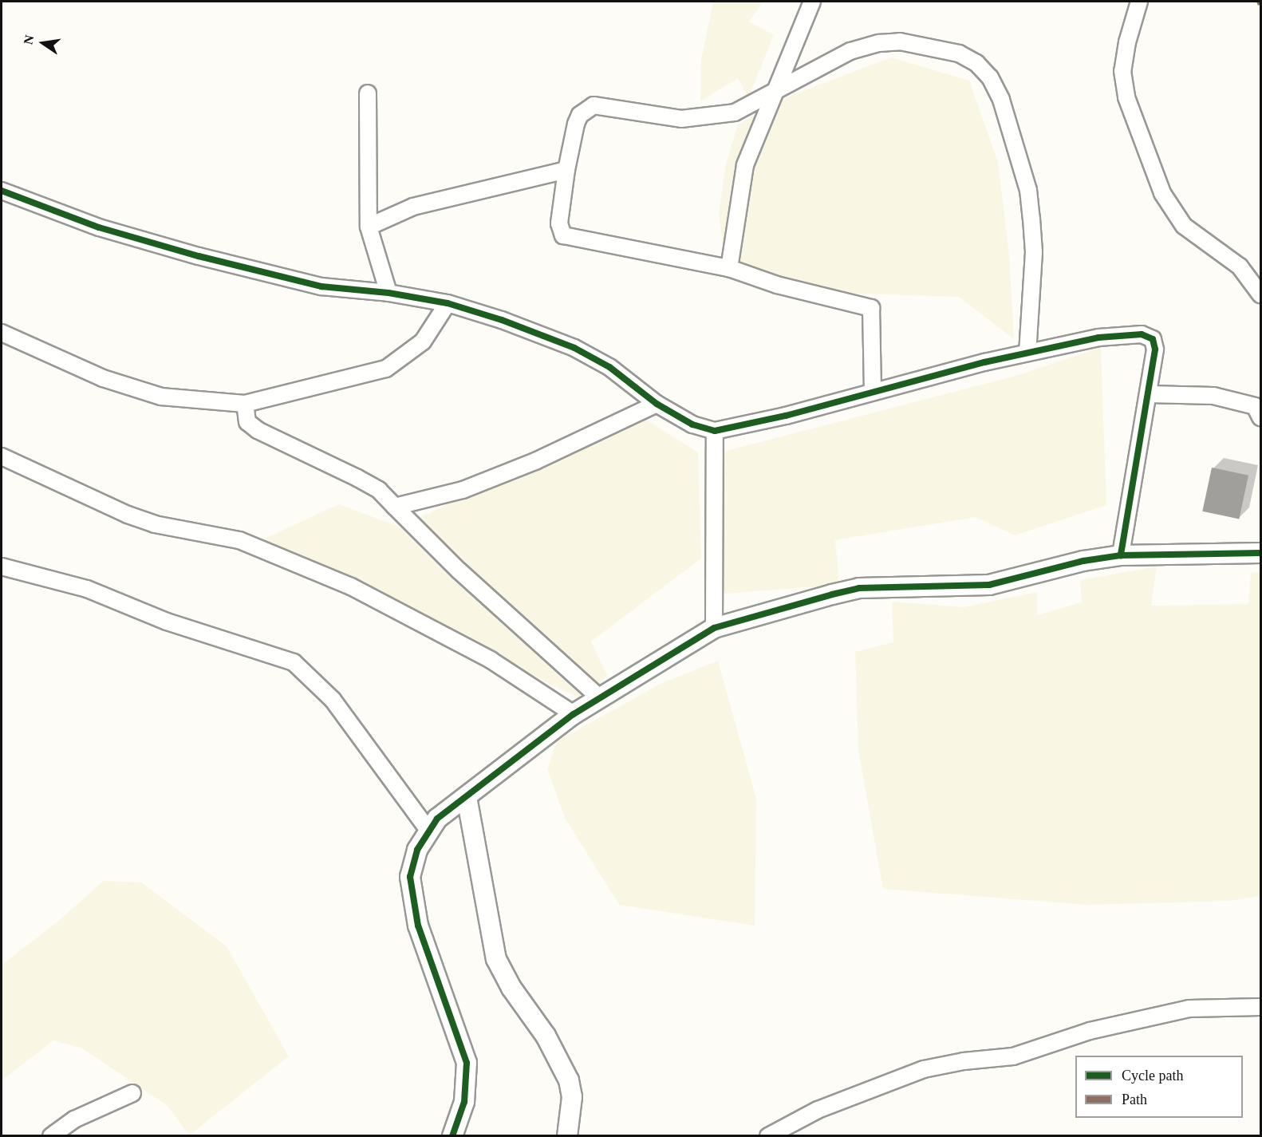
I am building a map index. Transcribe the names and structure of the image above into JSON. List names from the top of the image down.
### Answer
{
  "legend": ["Cycle path", "Path"],
  "north": "left"
}
